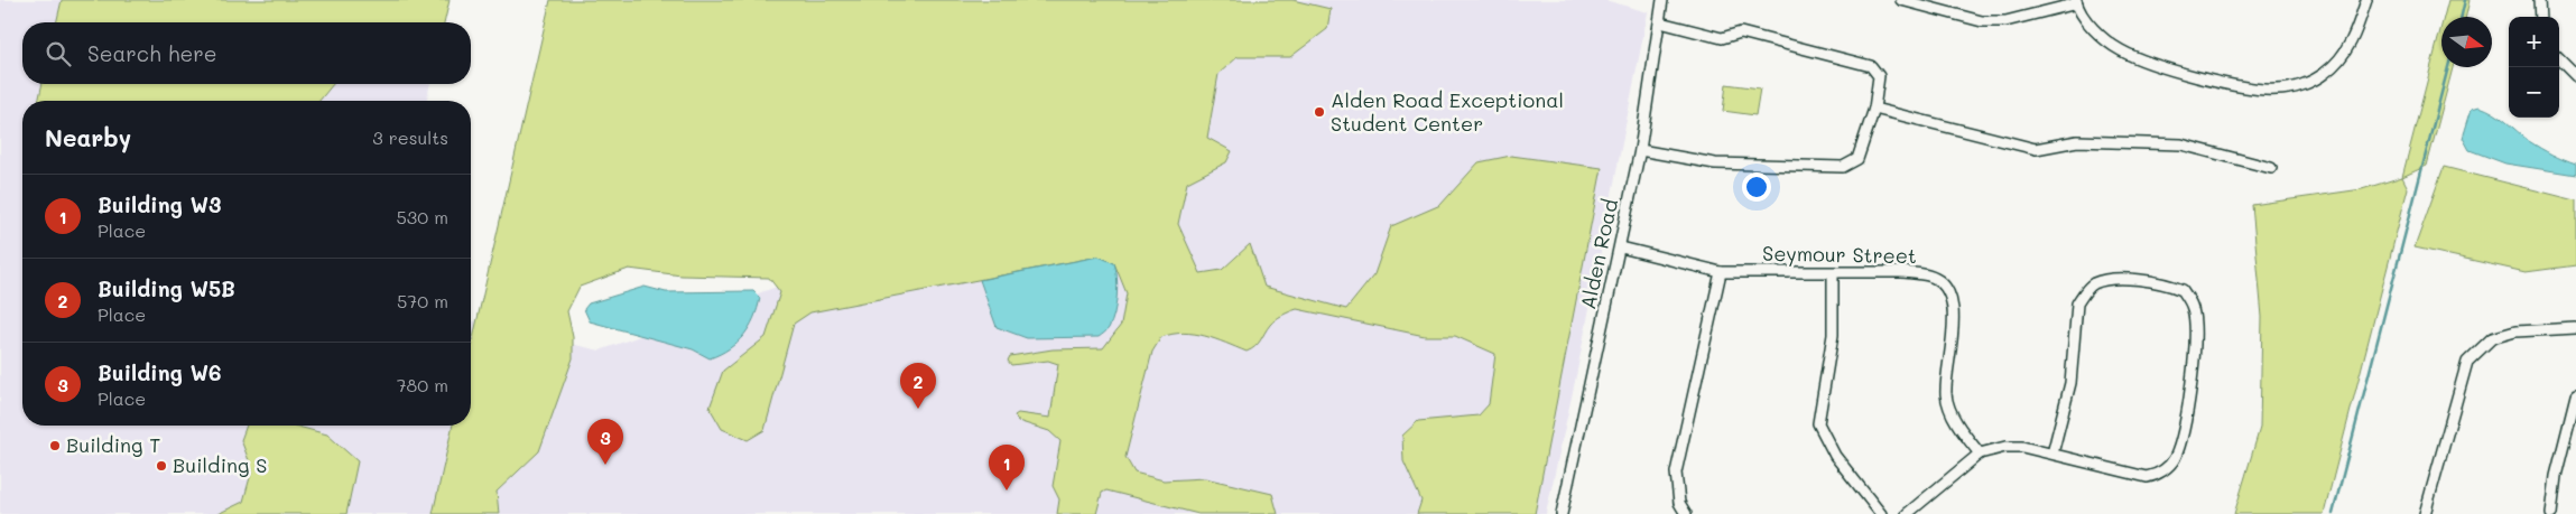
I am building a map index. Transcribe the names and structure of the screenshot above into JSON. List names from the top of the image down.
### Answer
{
  "streets": {
    "street": ["Alden Road", "Seymour Street"]
  },
  "crossings": [
    ["Alden Road", "Seymour Street"]
  ],
  "places": ["Alden Road Exceptional Student Center", "Building T", "Building S"],
  "north": "right",
  "page": {
    "map_buttons": ["+", "−"],
    "search": "Search here",
    "heading": ["Nearby", "3 results"],
    "list": [
      {
        "mark": "1",
        "name": "Building W3",
        "note": "Place",
        "value": "530 m"
      },
      {
        "mark": "2",
        "name": "Building W5B",
        "note": "Place",
        "value": "570 m"
      },
      {
        "mark": "3",
        "name": "Building W6",
        "note": "Place",
        "value": "780 m"
      }
    ],
    "pins": ["2", "3", "1"]
  }
}
